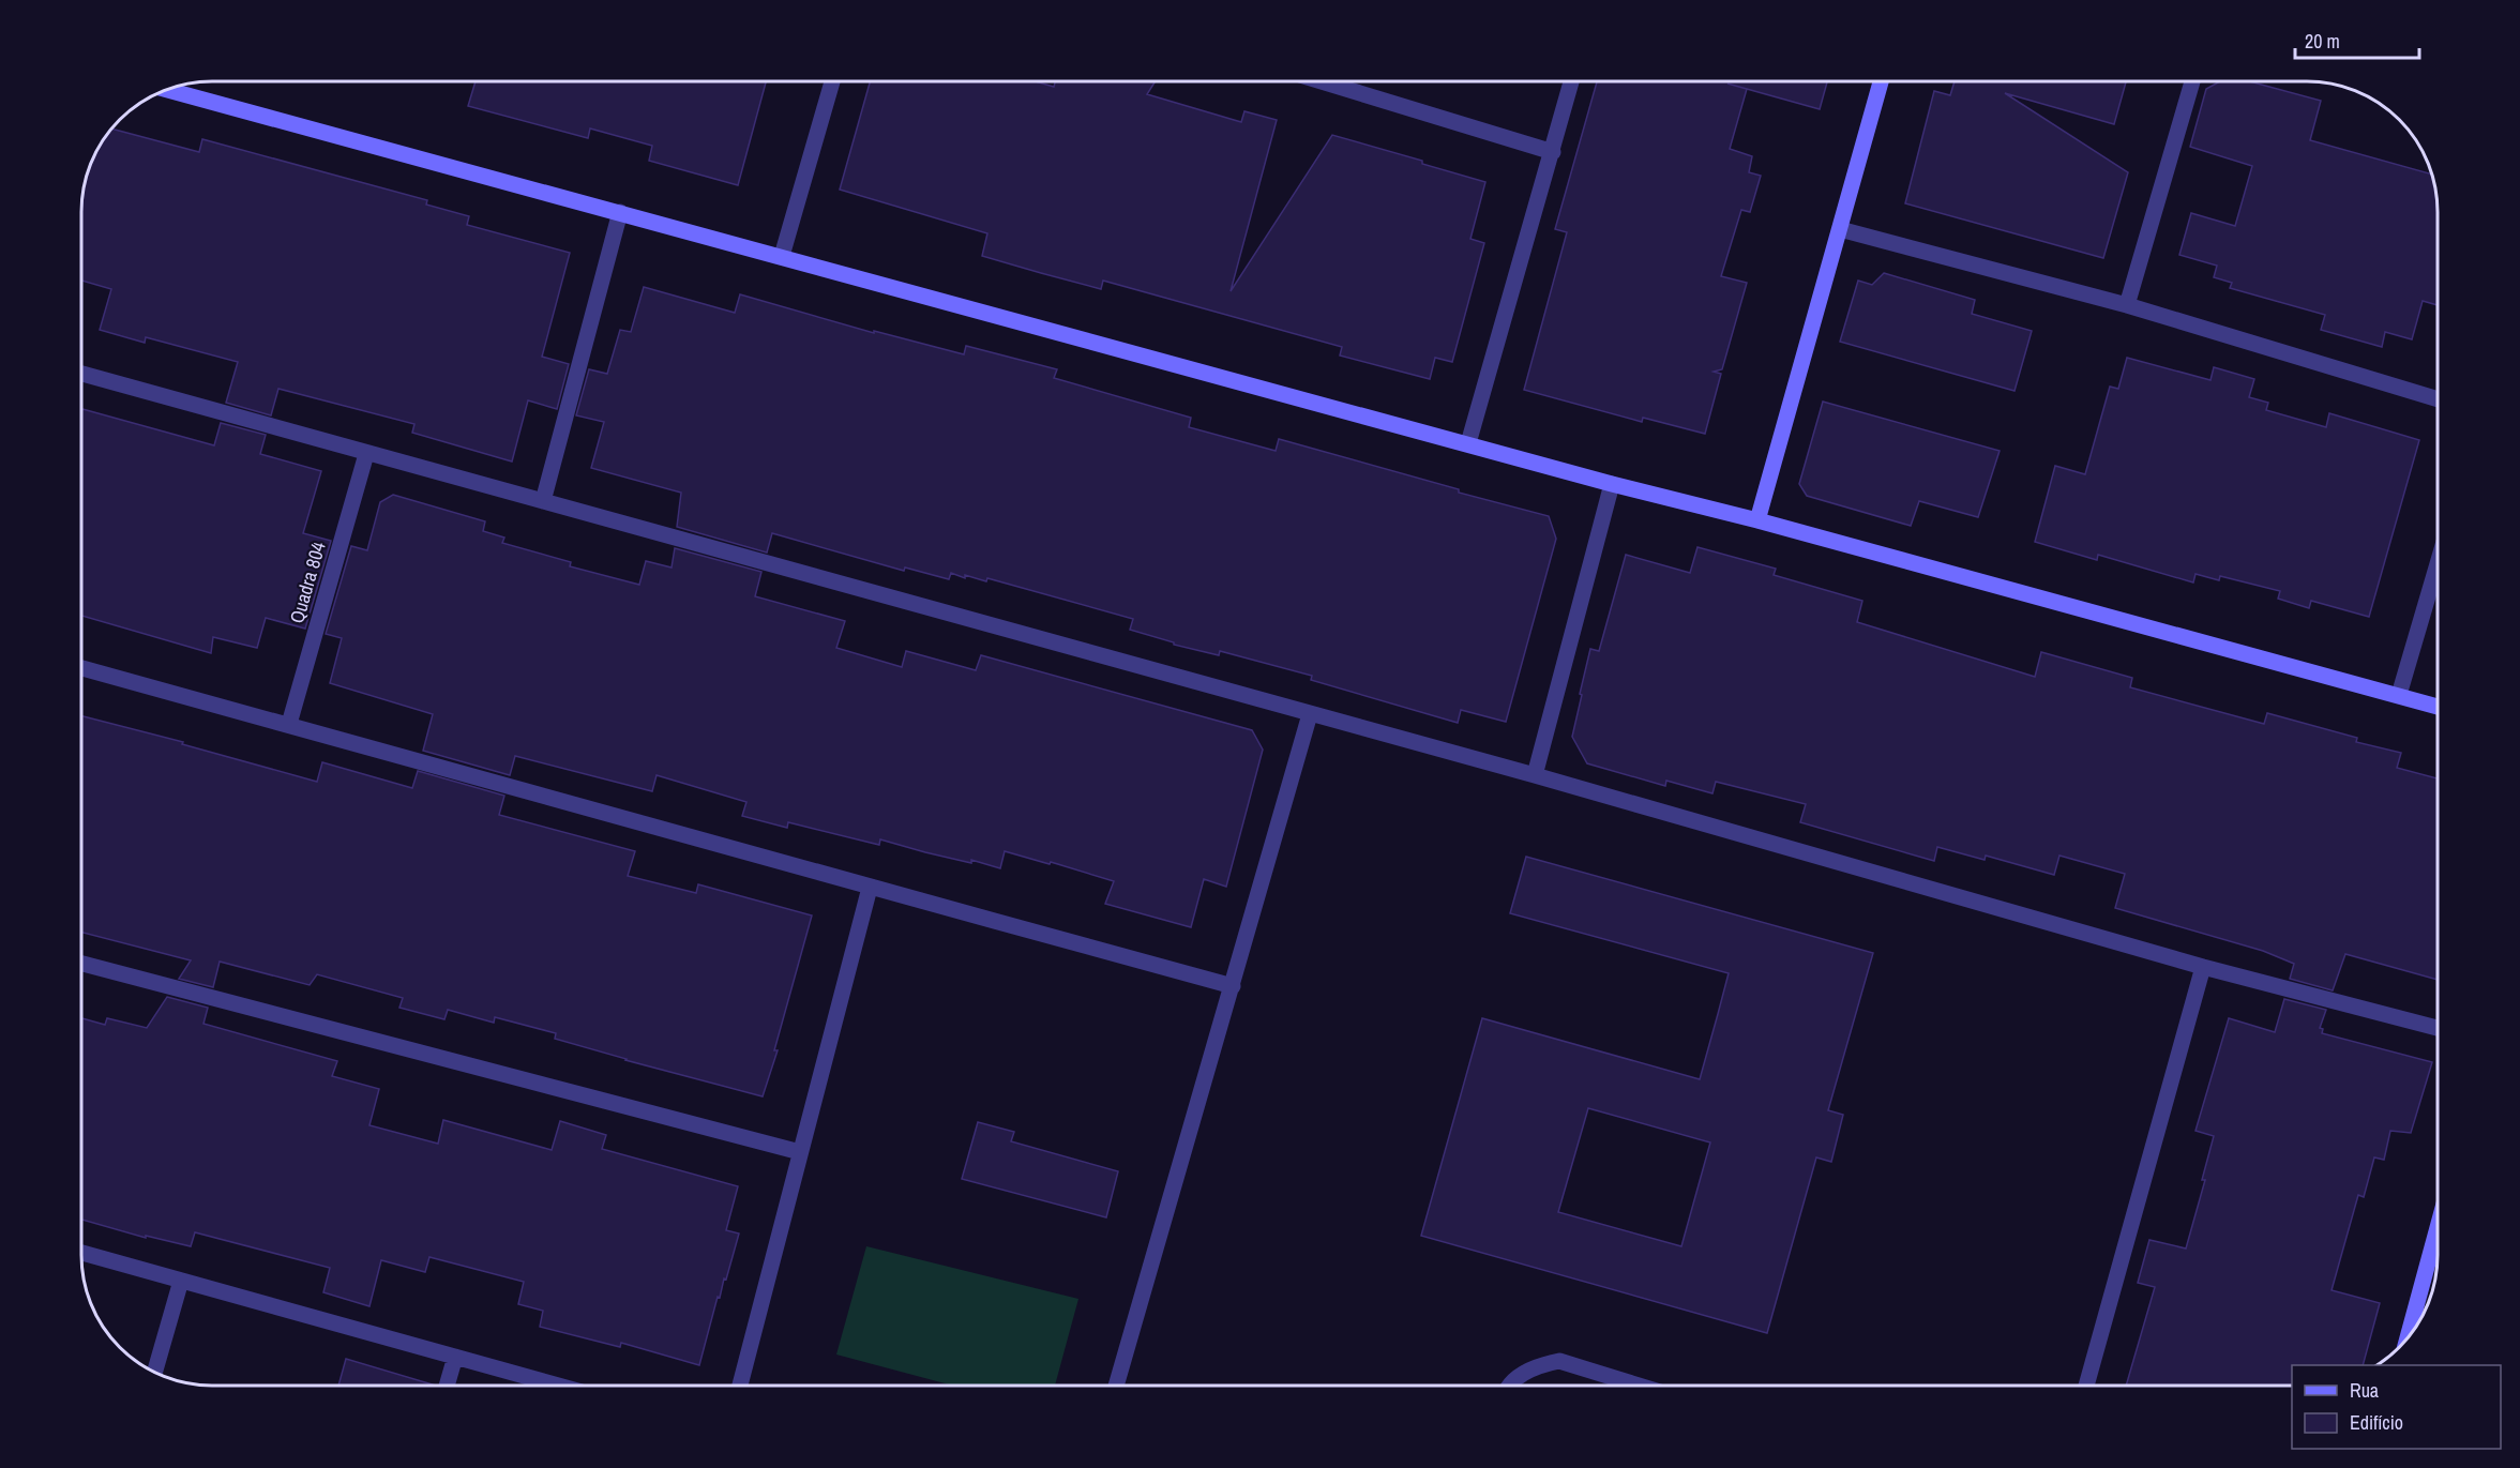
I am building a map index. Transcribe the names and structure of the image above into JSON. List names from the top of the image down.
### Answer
{
  "streets": {
    "street": ["Quadra 804"]
  },
  "legend": ["Rua", "Edifício"],
  "scale_bar": "20 m"
}
